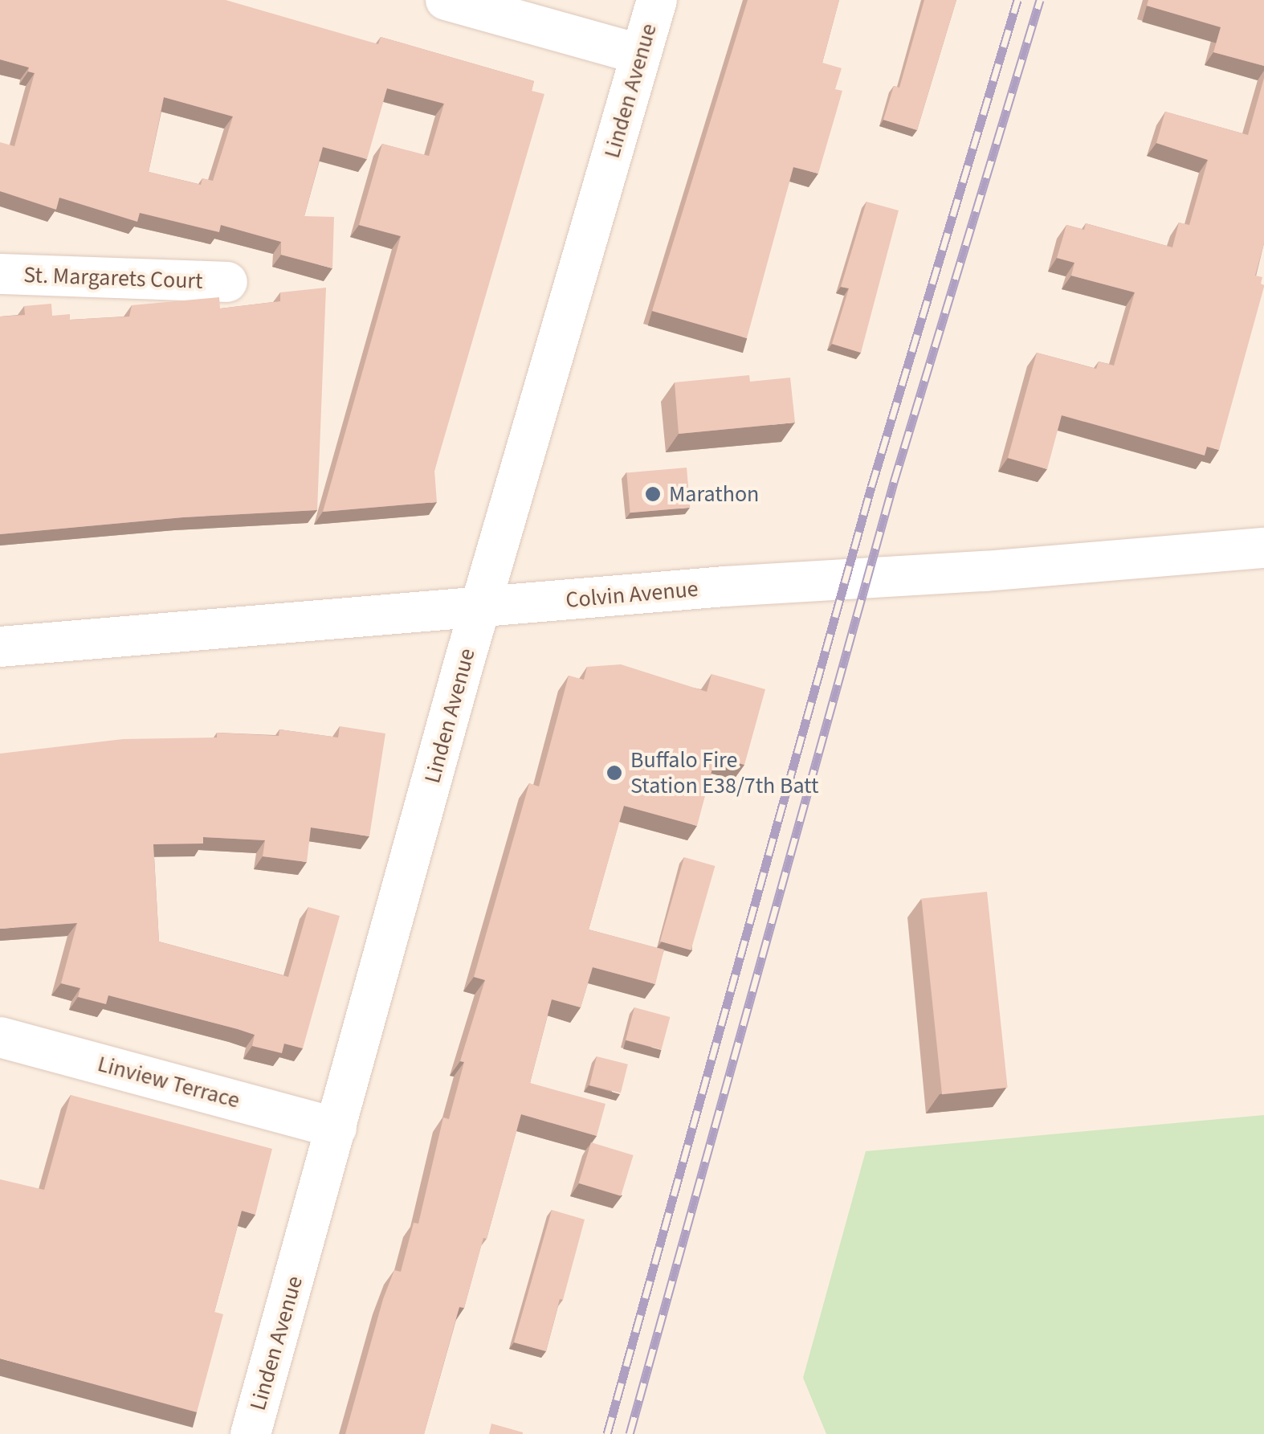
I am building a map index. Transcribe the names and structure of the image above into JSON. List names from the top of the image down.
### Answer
{
  "streets": {
    "street": [
      "Linden Avenue",
      "St. Margarets Court",
      "Colvin Avenue",
      "Linview Terrace"
    ]
  },
  "crossings": [
    ["Linden Avenue", "Colvin Avenue"],
    ["Linden Avenue", "Linview Terrace"]
  ],
  "places": ["Marathon", "Buffalo Fire Station E38/7th Batt"]
}
